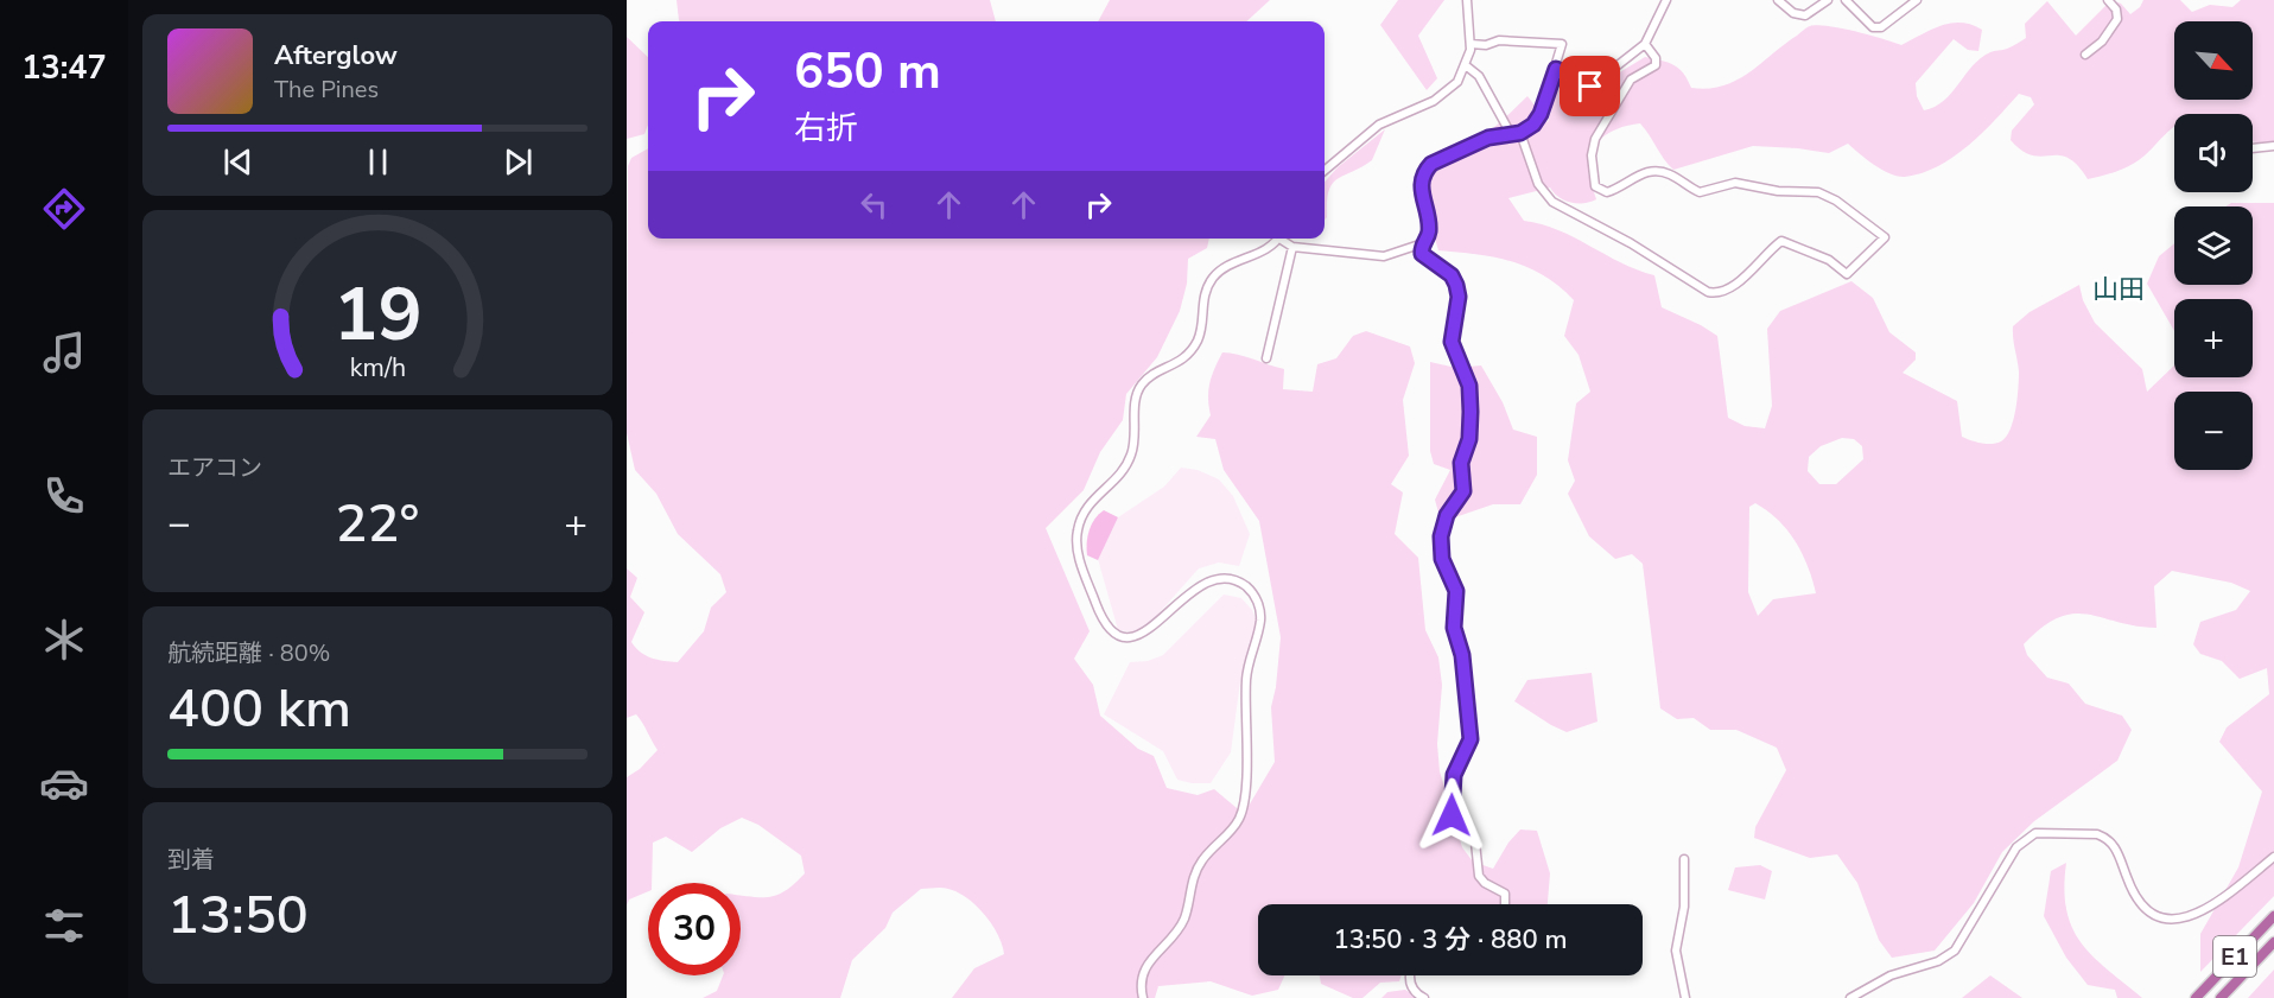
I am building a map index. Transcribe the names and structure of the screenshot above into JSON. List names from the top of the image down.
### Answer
{
  "streets": {
    "highway": ["E1"]
  },
  "districts": ["山田"],
  "north": "bottom right",
  "page": {
    "tabs": "13:47",
    "map_buttons": ["+", "−"],
    "turn": ["650 m", "右折"],
    "song": ["Afterglow", "The Pines"],
    "tile": [
      "エアコン",
      ["航続距離 · 80%", "400 km"],
      ["到着", "13:50"]
    ],
    "heat": ["−", "22°", "+"],
    "limit": "30",
    "trip": "13:50 · 3 分 · 880 m",
    "gauge": ["19", "km/h"]
  }
}
